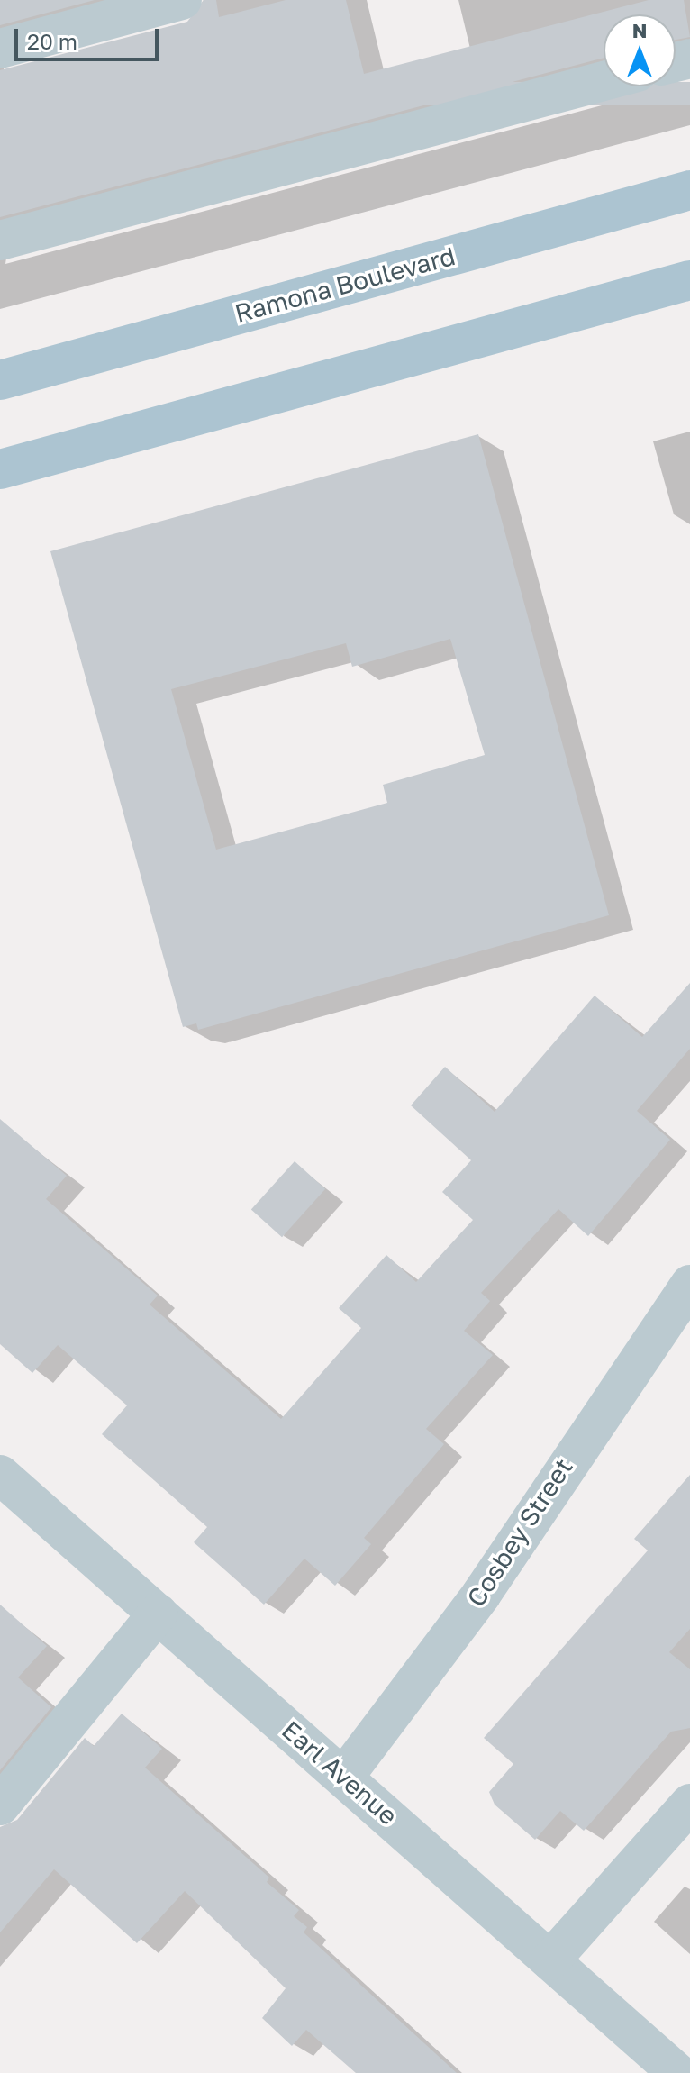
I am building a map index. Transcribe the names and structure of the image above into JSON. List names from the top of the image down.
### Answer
{
  "streets": {
    "main road": ["Ramona Boulevard"],
    "street": ["Cosbey Street", "Earl Avenue"]
  },
  "crossings": [
    ["Cosbey Street", "Earl Avenue"]
  ],
  "scale_bar": "20 m",
  "north": "top"
}
